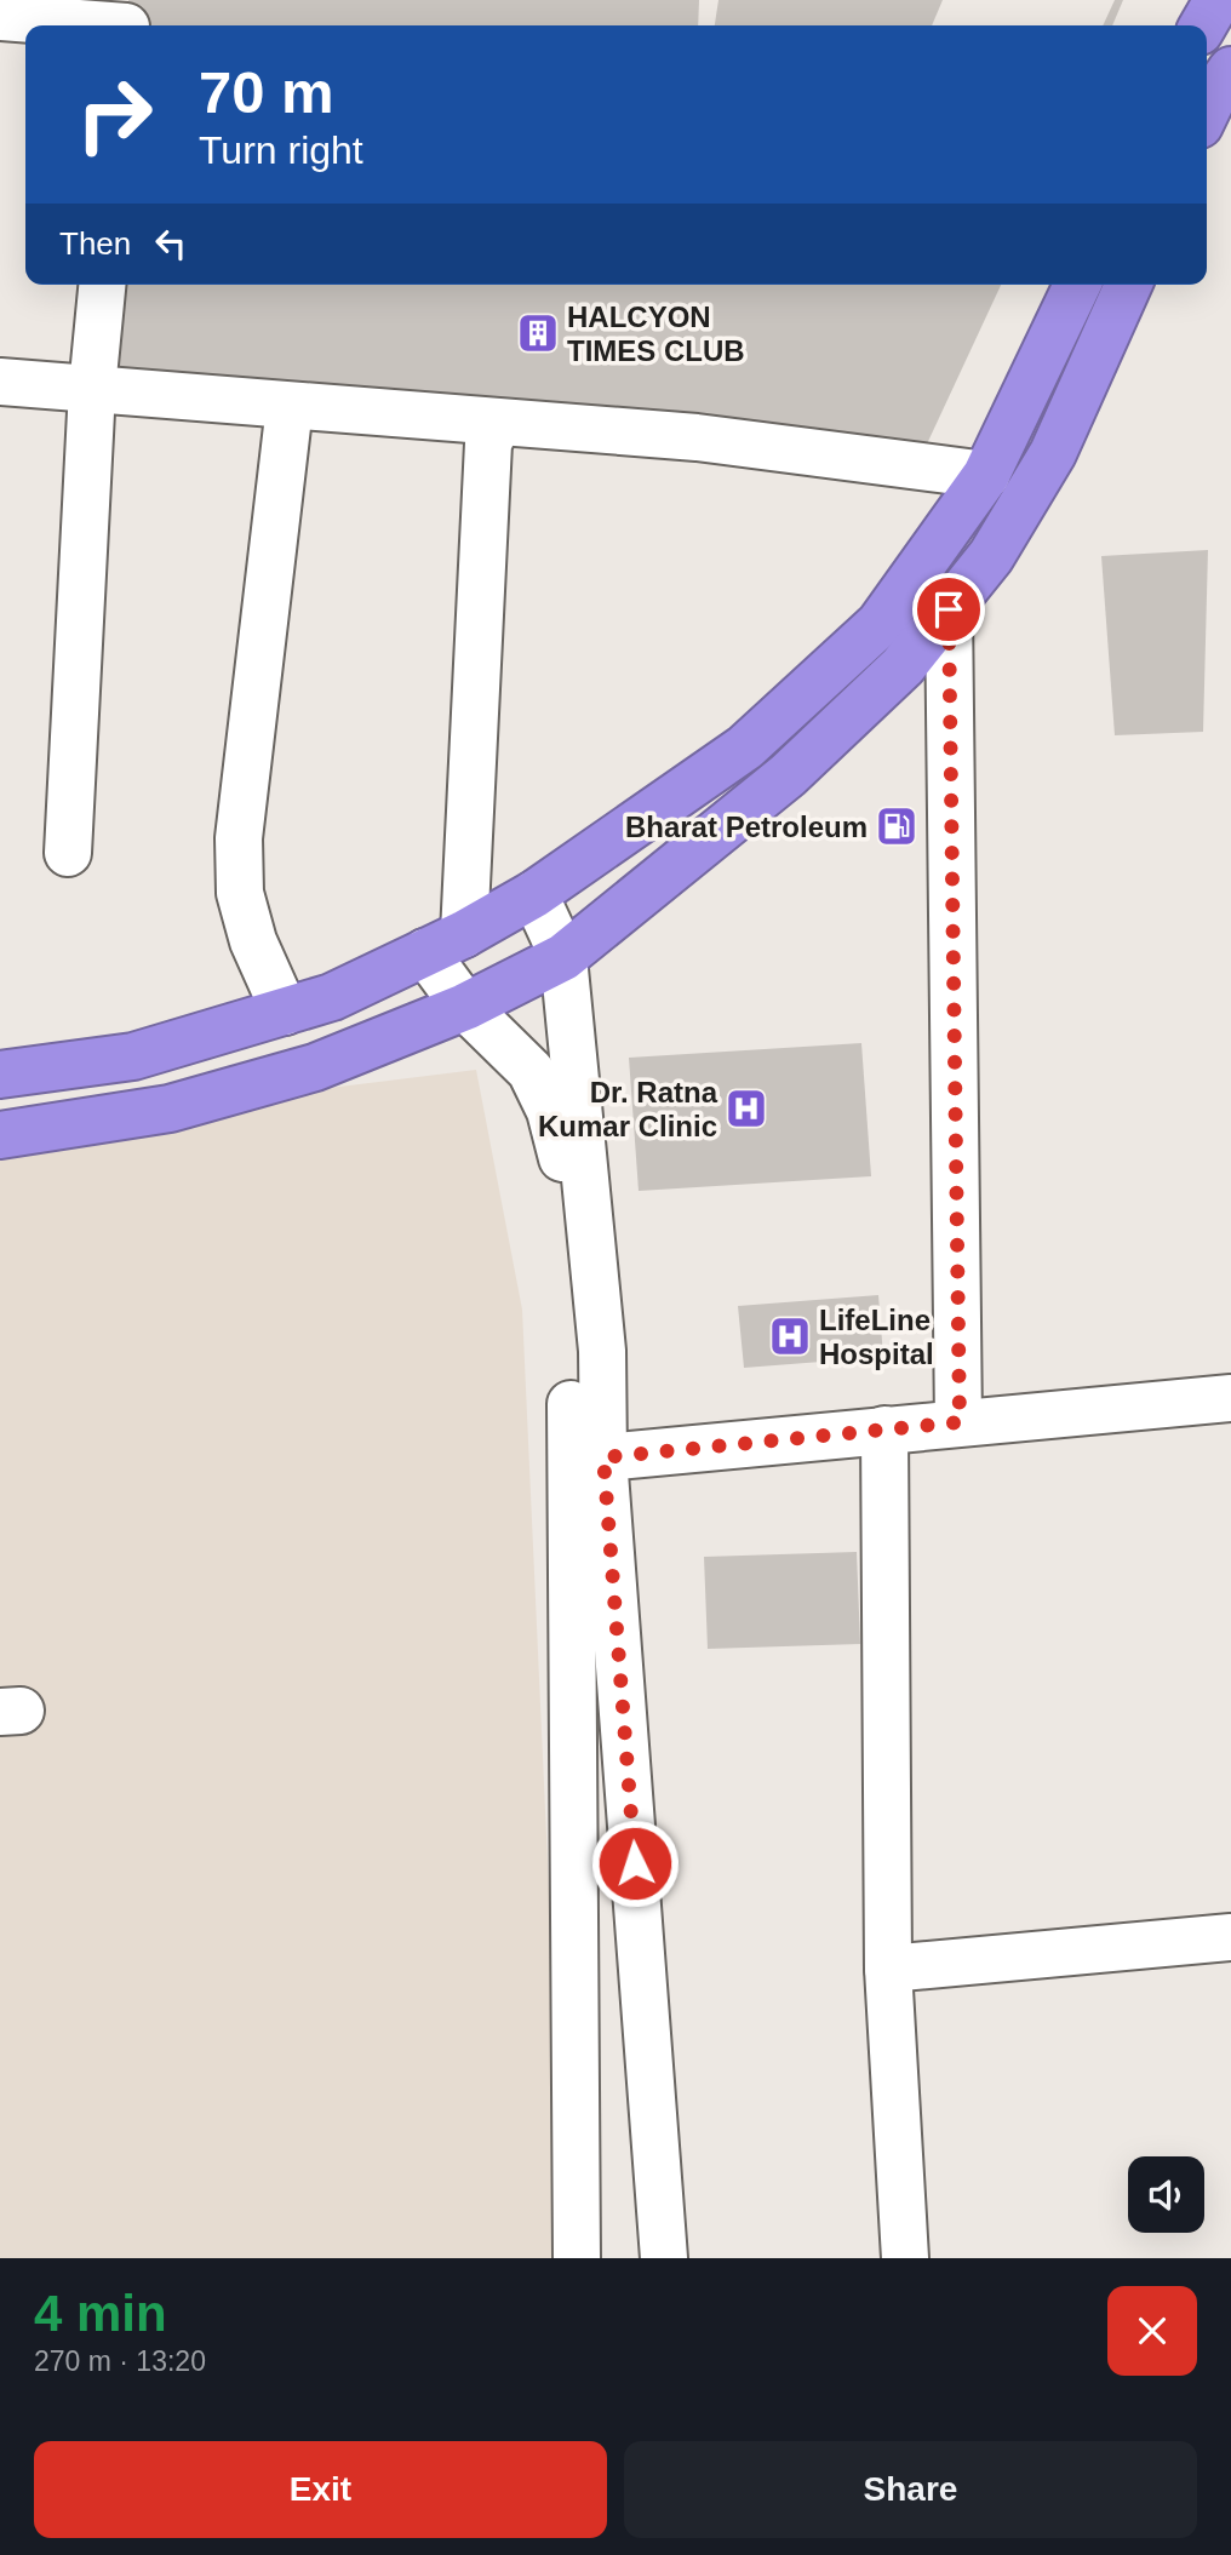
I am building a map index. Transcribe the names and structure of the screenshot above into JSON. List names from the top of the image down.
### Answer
{
  "places": {
    "building": ["HALCYON TIMES CLUB"],
    "fuel station": ["Bharat Petroleum"],
    "hospital": ["Dr. Ratna Kumar Clinic", "LifeLine Hospital"]
  },
  "page": {
    "turn": ["70 m", "Turn right"],
    "then": "Then",
    "heading": ["4 min", "270 m · 13:20"],
    "buttons": ["Exit", "Share"]
  }
}
